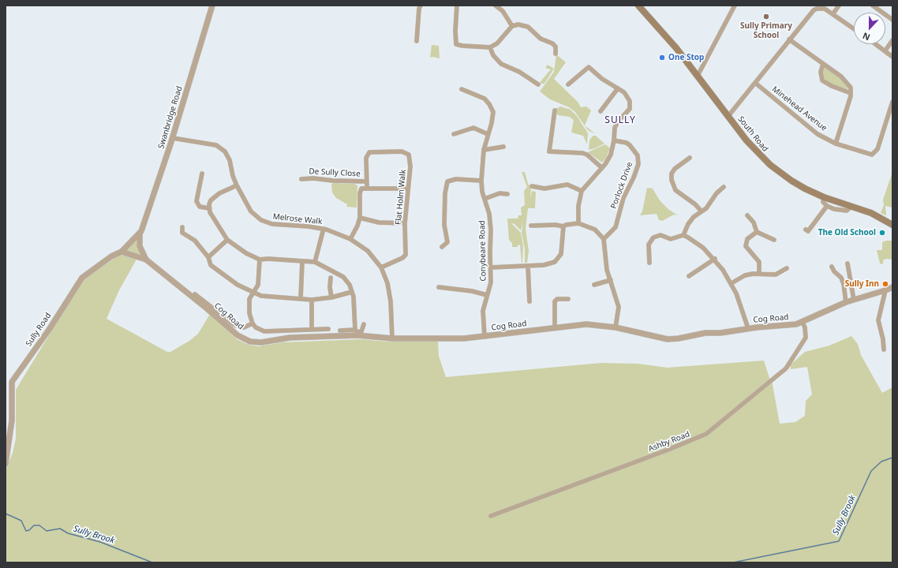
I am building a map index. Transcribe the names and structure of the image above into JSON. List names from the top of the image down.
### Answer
{
  "streets": {
    "main road": ["South Road"],
    "street": [
      "Minehead Avenue",
      "Swanbridge Road",
      "De Sully Close",
      "Porlock Drive",
      "Flat Holm Walk",
      "Melrose Walk",
      "Conybeare Road",
      "Cog Road",
      "Sully Road",
      "Ashby Road"
    ]
  },
  "crossings": [
    ["Swanbridge Road", "Melrose Walk"],
    ["Swanbridge Road", "Cog Road"],
    ["Swanbridge Road", "Sully Road"],
    ["De Sully Close", "Flat Holm Walk"],
    ["Flat Holm Walk", "Melrose Walk"],
    ["Melrose Walk", "Cog Road"],
    ["Conybeare Road", "Cog Road"],
    ["Cog Road", "Sully Road"],
    ["Cog Road", "Ashby Road"]
  ],
  "districts": ["SULLY"],
  "water": ["Sully Brook"],
  "places": [
    "Sully Primary School",
    "One Stop",
    "The Old School",
    "Sully Inn"
  ],
  "north": "bottom"
}
